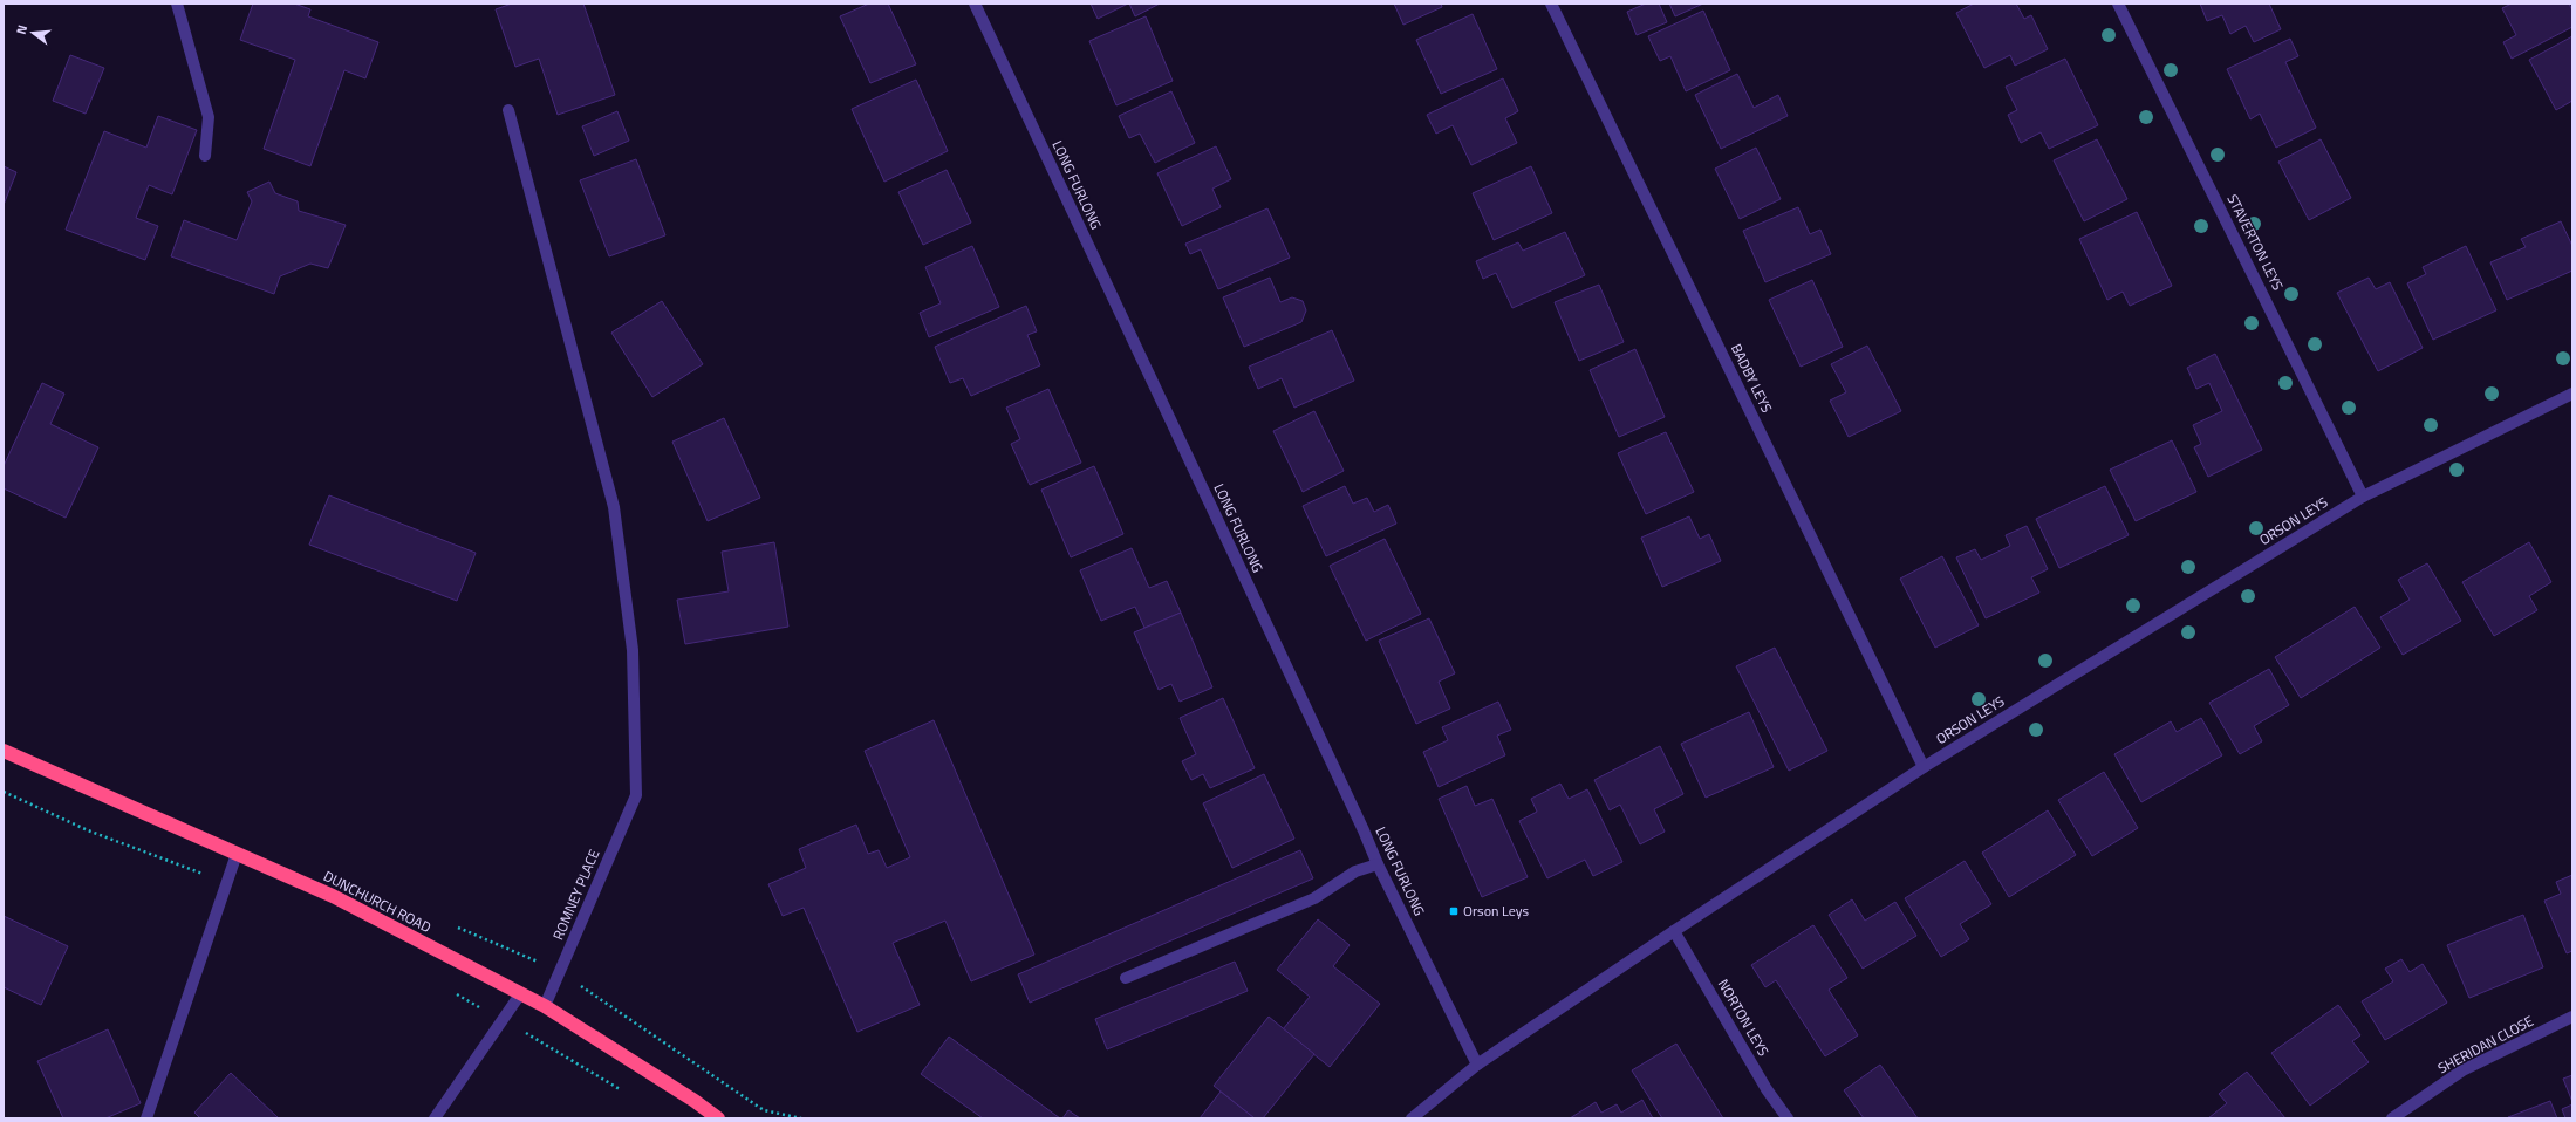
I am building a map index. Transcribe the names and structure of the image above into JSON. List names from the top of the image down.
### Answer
{
  "streets": {
    "highway": ["DUNCHURCH ROAD"],
    "street": [
      "LONG FURLONG",
      "STAVERTON LEYS",
      "BADBY LEYS",
      "ORSON LEYS",
      "ROMNEY PLACE",
      "NORTON LEYS",
      "SHERIDAN CLOSE"
    ]
  },
  "crossings": [
    ["LONG FURLONG", "ORSON LEYS"],
    ["STAVERTON LEYS", "ORSON LEYS"],
    ["BADBY LEYS", "ORSON LEYS"],
    ["ORSON LEYS", "NORTON LEYS"],
    ["ROMNEY PLACE", "DUNCHURCH ROAD"]
  ],
  "places": {
    "transit": ["Orson Leys"]
  },
  "north": "left"
}
